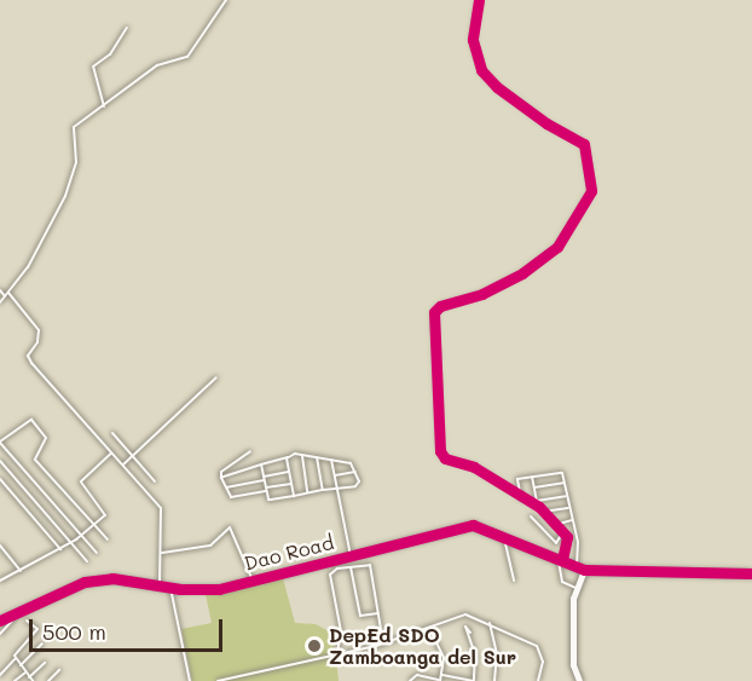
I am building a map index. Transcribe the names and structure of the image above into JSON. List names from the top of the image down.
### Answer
{
  "streets": {
    "street": ["Dao Road"]
  },
  "places": ["DepEd SDO Zamboanga del Sur"],
  "scale_bar": "500 m"
}
